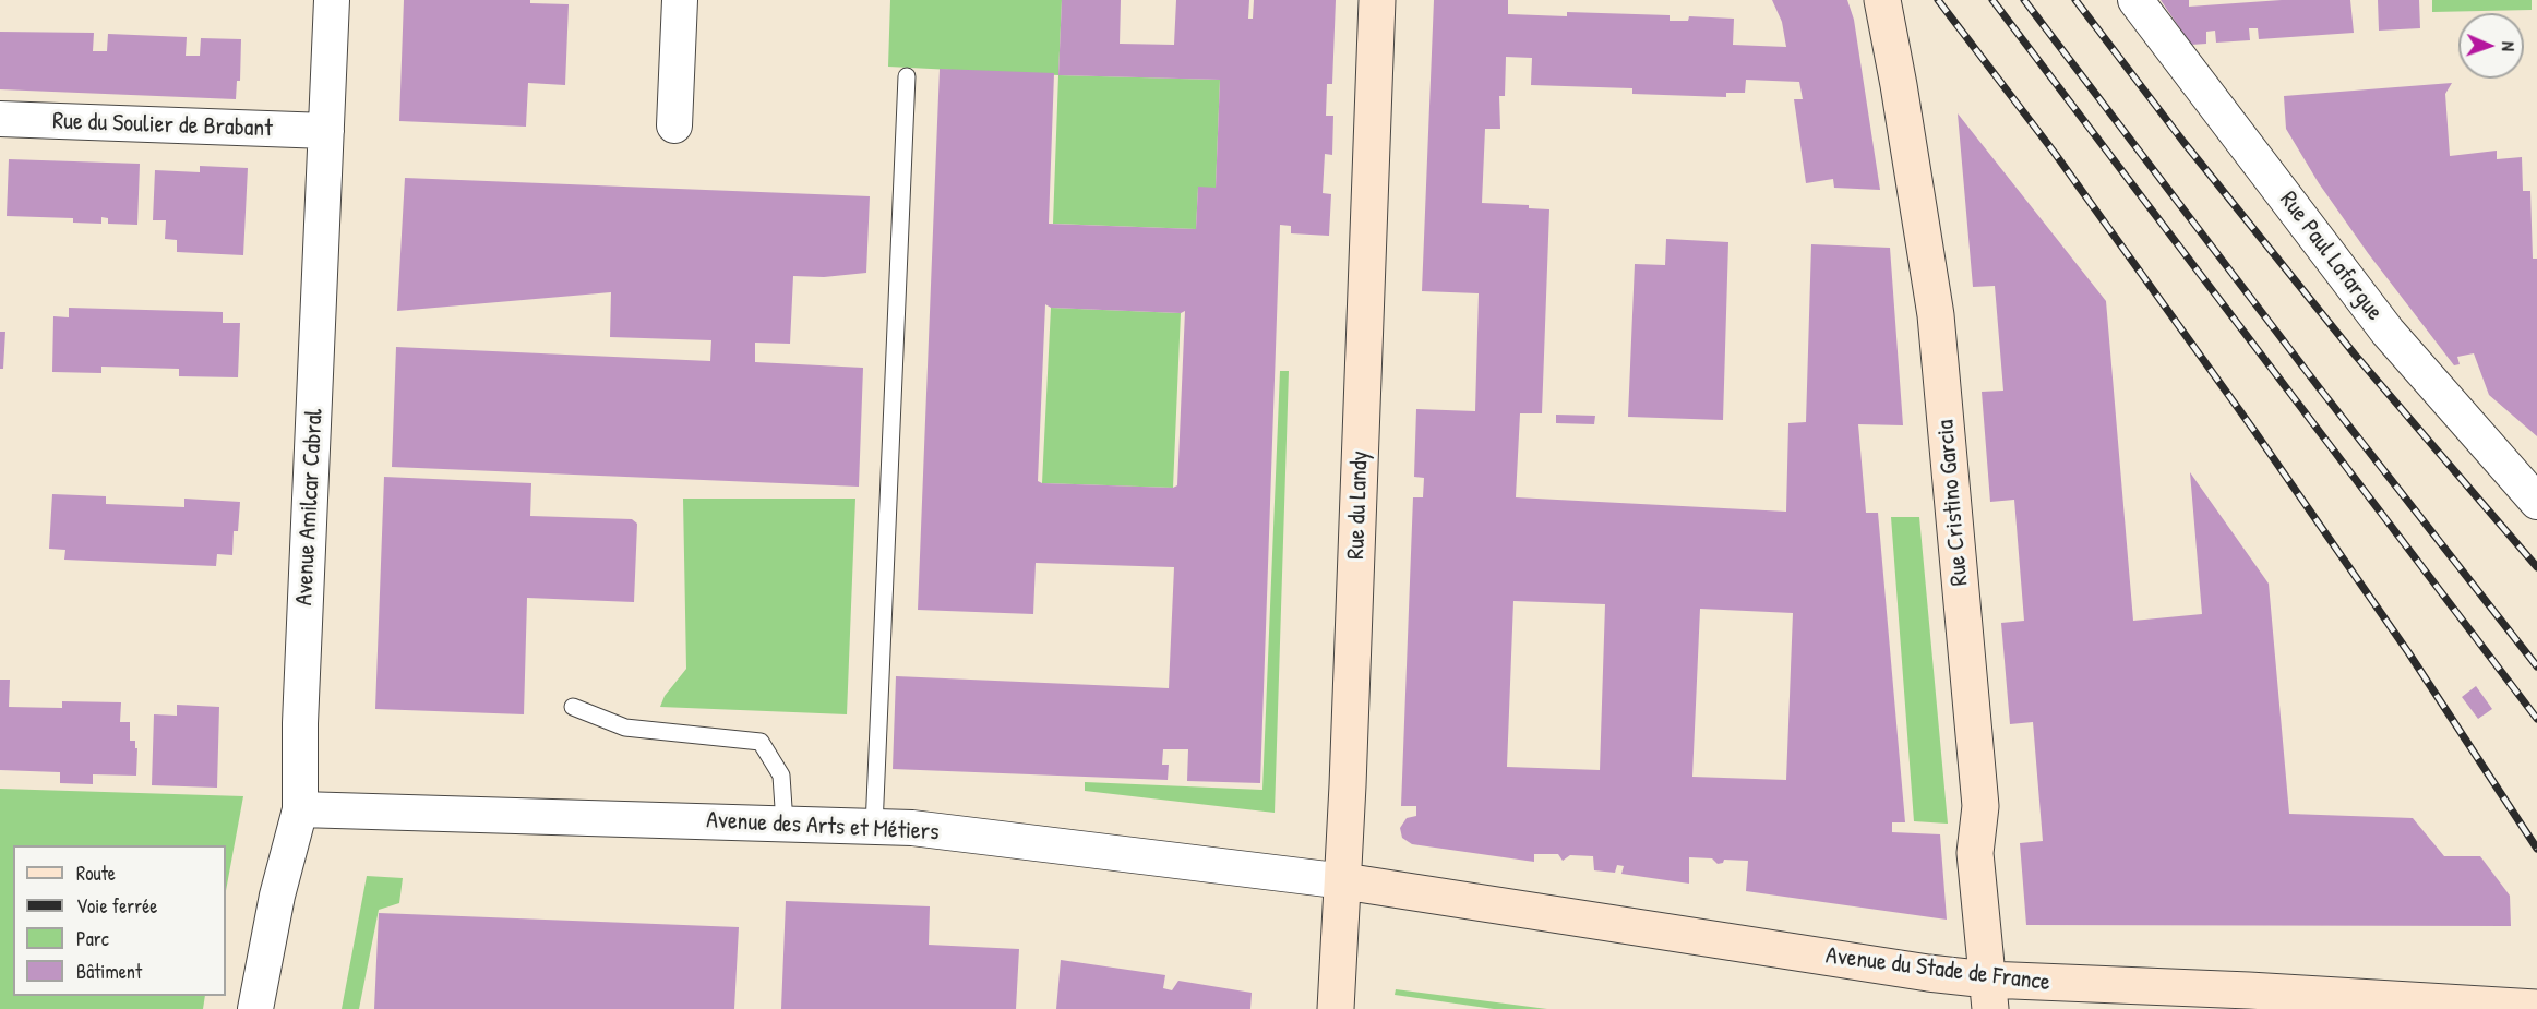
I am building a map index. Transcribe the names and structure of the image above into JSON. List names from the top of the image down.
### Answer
{
  "streets": {
    "street": [
      "Rue du Soulier de Brabant",
      "Rue Paul Lafargue",
      "Rue Cristino Garcia",
      "Rue du Landy",
      "Avenue Amilcar Cabral",
      "Avenue des Arts et Métiers",
      "Avenue du Stade de France"
    ]
  },
  "crossings": [
    ["Rue du Soulier de Brabant", "Avenue Amilcar Cabral"],
    ["Rue Cristino Garcia", "Avenue du Stade de France"],
    ["Rue du Landy", "Avenue des Arts et Métiers"],
    ["Rue du Landy", "Avenue du Stade de France"],
    ["Avenue Amilcar Cabral", "Avenue des Arts et Métiers"],
    ["Avenue des Arts et Métiers", "Avenue du Stade de France"]
  ],
  "legend": [
    "Route",
    "Voie ferrée",
    "Parc",
    "Bâtiment"
  ],
  "north": "right"
}
